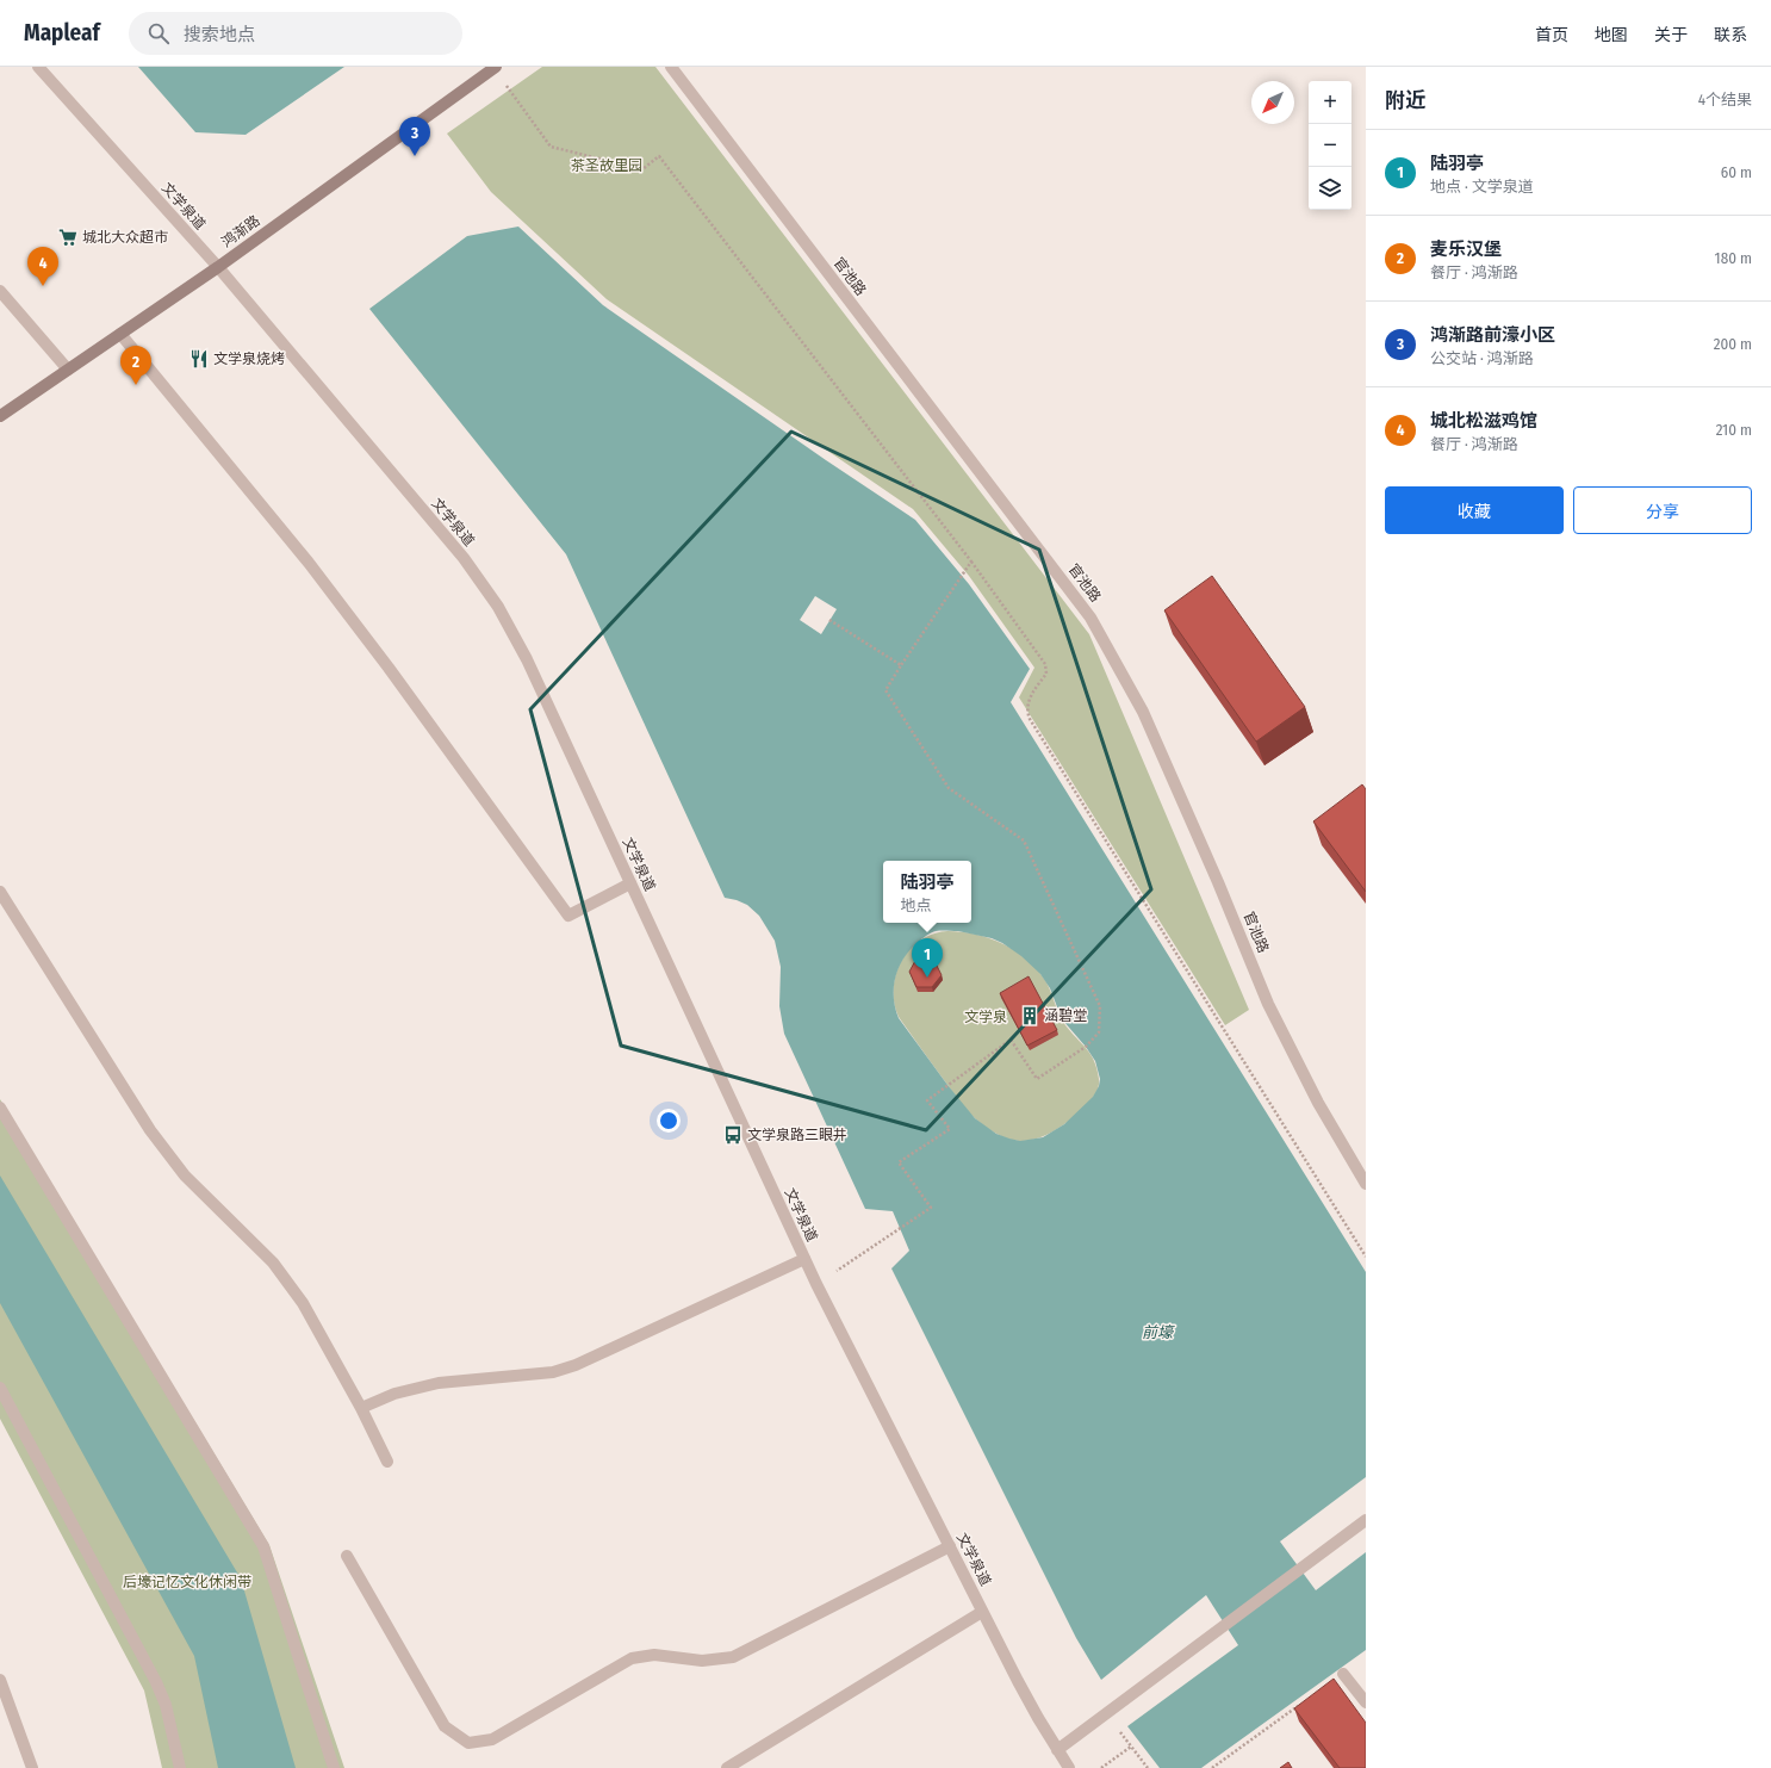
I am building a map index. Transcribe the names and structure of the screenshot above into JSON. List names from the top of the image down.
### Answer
{
  "streets": {
    "street": ["文学泉道", "鸿渐路", "官池路"]
  },
  "crossings": [
    ["文学泉道", "鸿渐路"]
  ],
  "water": ["前壕"],
  "parks": ["茶圣故里园", "文学泉", "后壕记忆文化休闲带"],
  "places": {
    "supermarket": ["城北大众超市"],
    "restaurant": ["文学泉烧烤"],
    "building": ["涵碧堂"],
    "bus stop": ["文学泉路三眼井"]
  },
  "north": "bottom left",
  "page": {
    "header": "Mapleaf",
    "search": "搜索地点",
    "nav": [
      "首页",
      "地图",
      "关于",
      "联系"
    ],
    "heading": ["附近", "4个结果"],
    "map_buttons": ["+", "−"],
    "pins": [
      "3",
      "4",
      "2",
      "1"
    ],
    "list": [
      {
        "mark": "1",
        "name": "陆羽亭",
        "note": "地点 · 文学泉道",
        "value": "60 m"
      },
      {
        "mark": "2",
        "name": "麦乐汉堡",
        "note": "餐厅 · 鸿渐路",
        "value": "180 m"
      },
      {
        "mark": "3",
        "name": "鸿渐路前濠小区",
        "note": "公交站 · 鸿渐路",
        "value": "200 m"
      },
      {
        "mark": "4",
        "name": "城北松滋鸡馆",
        "note": "餐厅 · 鸿渐路",
        "value": "210 m"
      }
    ],
    "buttons": ["收藏", "分享"],
    "popup": ["陆羽亭", "地点"]
  }
}
